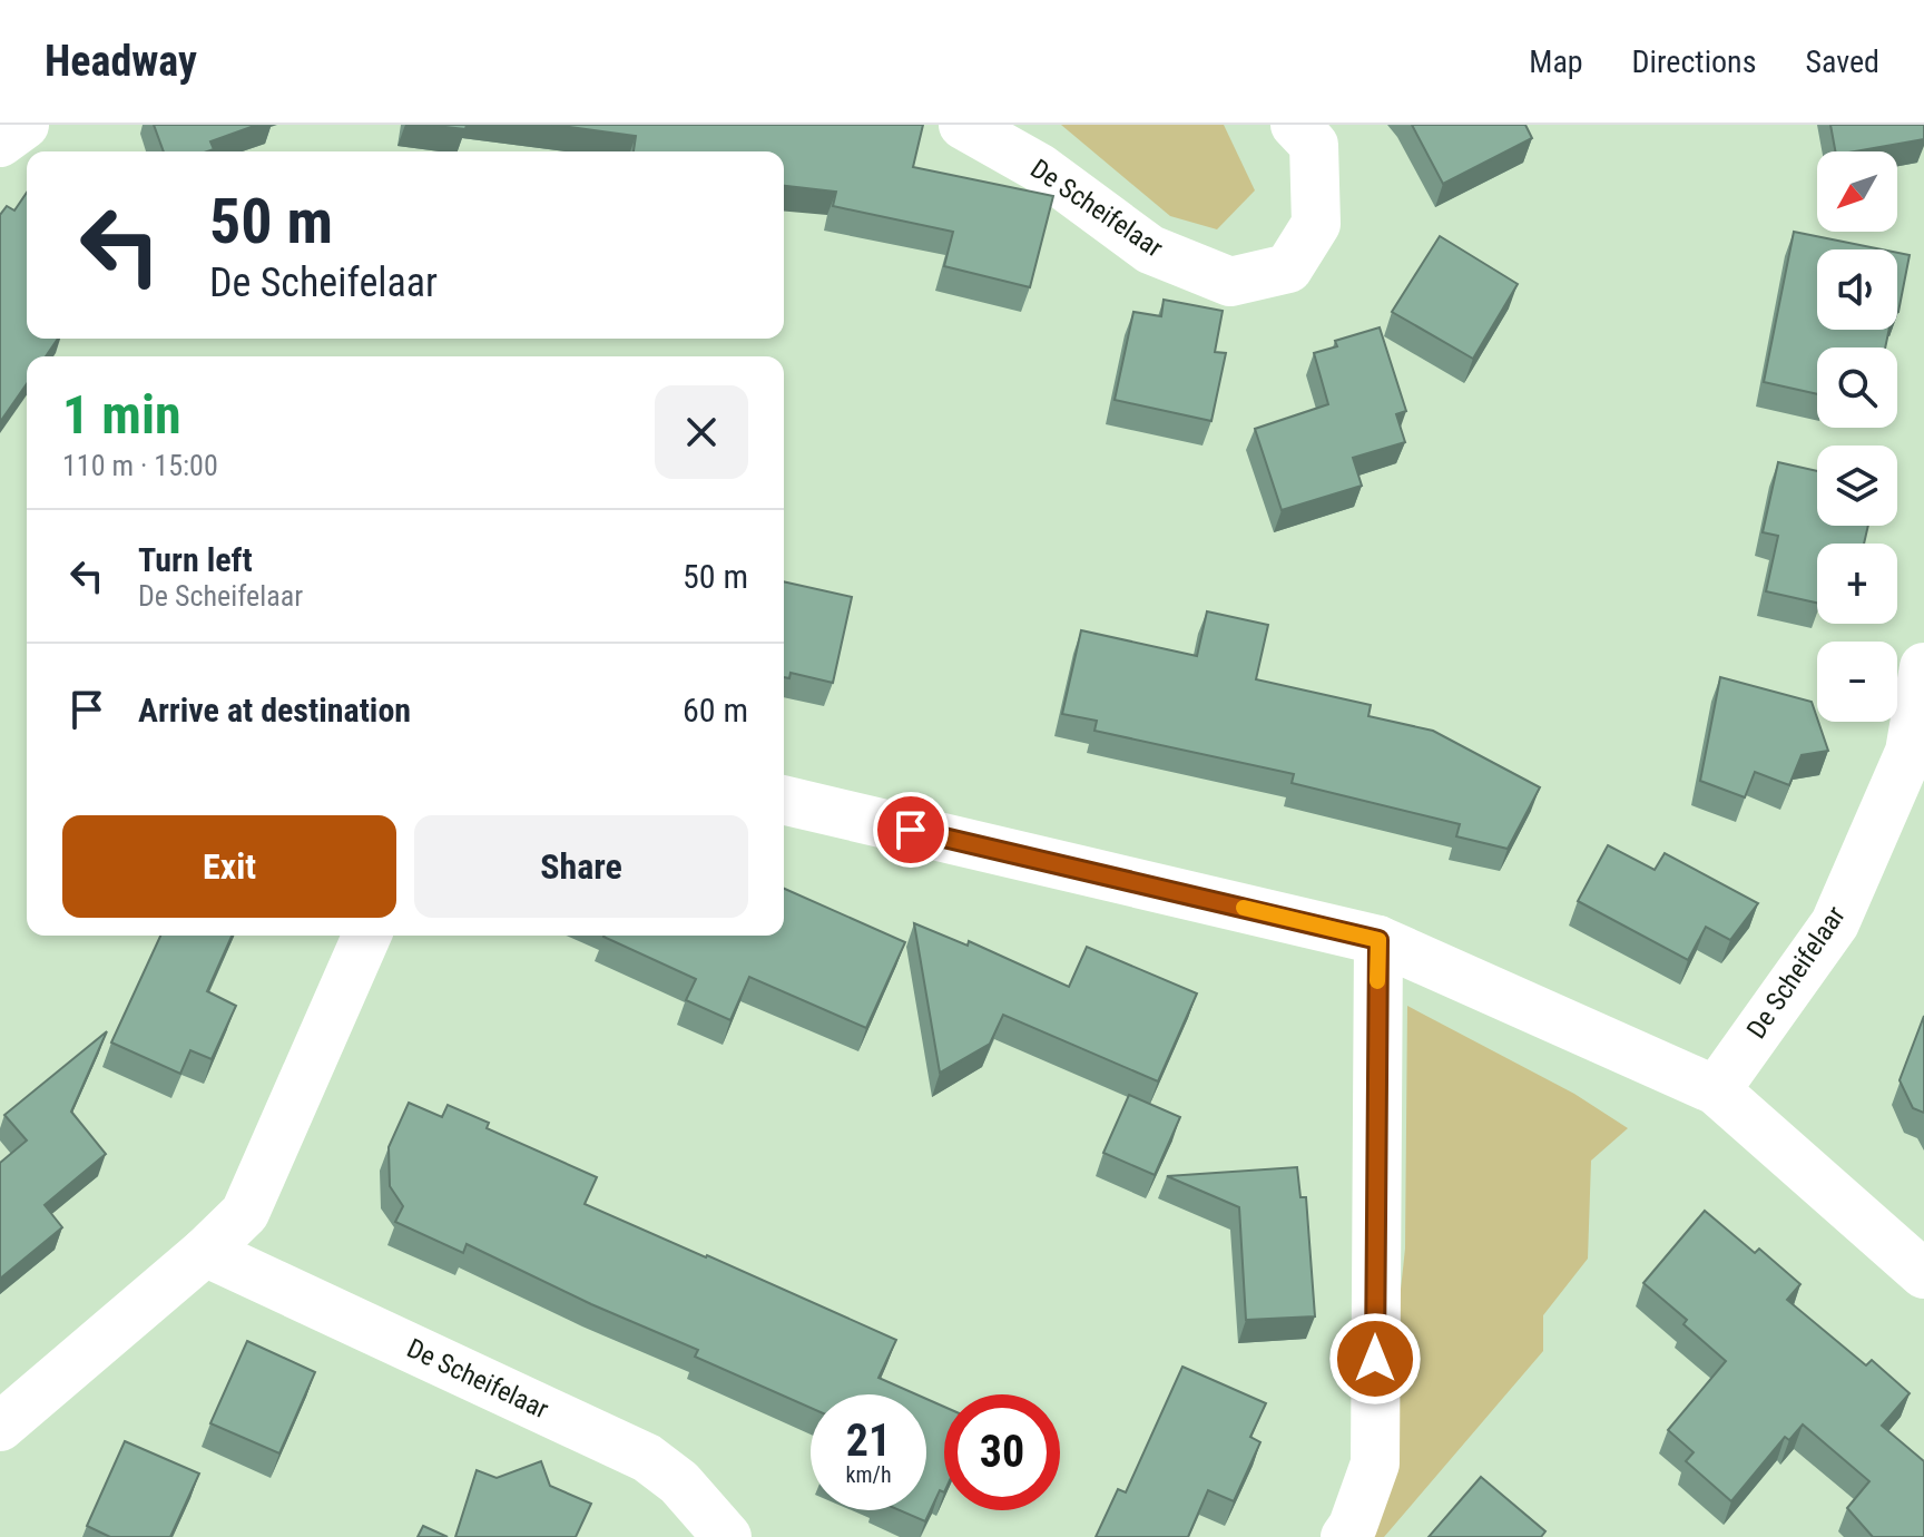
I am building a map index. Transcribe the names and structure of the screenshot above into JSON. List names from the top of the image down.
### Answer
{
  "streets": {
    "street": ["De Scheifelaar"]
  },
  "north": "bottom left",
  "page": {
    "header": "Headway",
    "nav": ["Map", "Directions", "Saved"],
    "map_buttons": ["+", "−"],
    "turn": ["50 m", "De Scheifelaar"],
    "heading": ["1 min", "110 m · 15:00"],
    "list": [
      {
        "name": "Turn left",
        "note": "De Scheifelaar",
        "value": "50 m"
      },
      {
        "name": "Arrive at destination",
        "value": "60 m"
      }
    ],
    "buttons": ["Exit", "Share"],
    "speed": "21 km/h",
    "limit": "30"
  }
}
